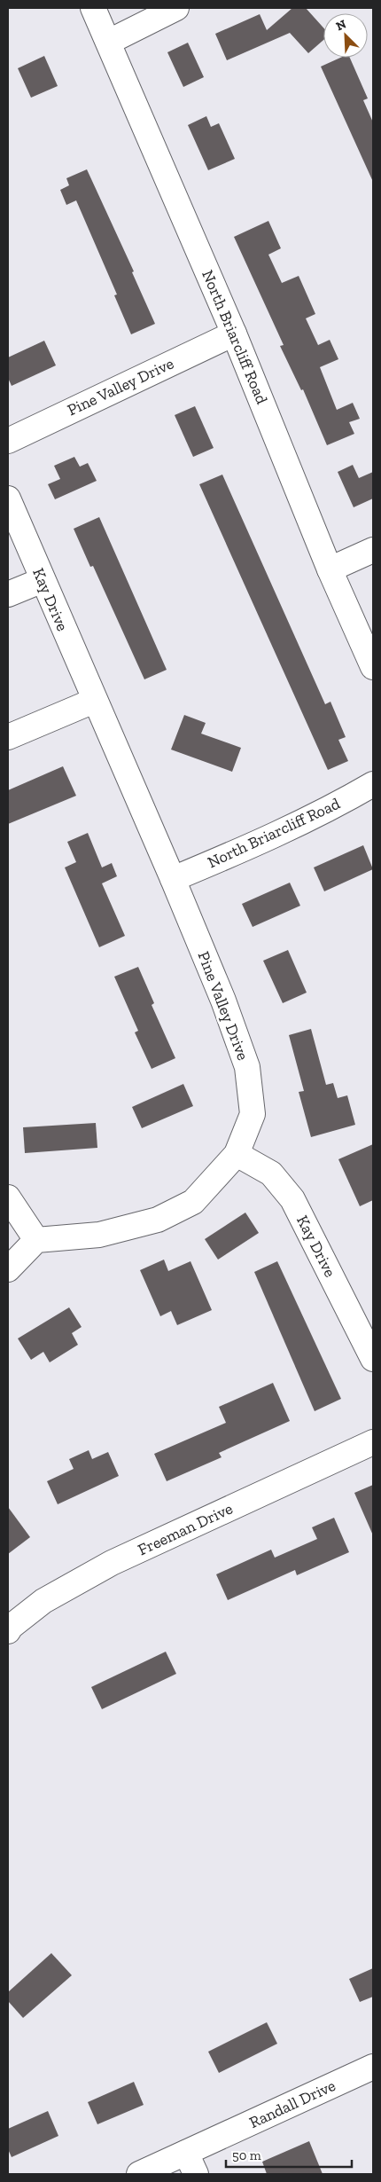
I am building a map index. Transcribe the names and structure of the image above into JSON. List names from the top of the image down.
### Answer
{
  "streets": {
    "street": [
      "North Briarcliff Road",
      "Pine Valley Drive",
      "Kay Drive",
      "Freeman Drive",
      "Randall Drive"
    ]
  },
  "crossings": [
    ["North Briarcliff Road", "Pine Valley Drive"],
    ["Pine Valley Drive", "Kay Drive"]
  ],
  "scale_bar": "50 m",
  "north": "top left"
}
